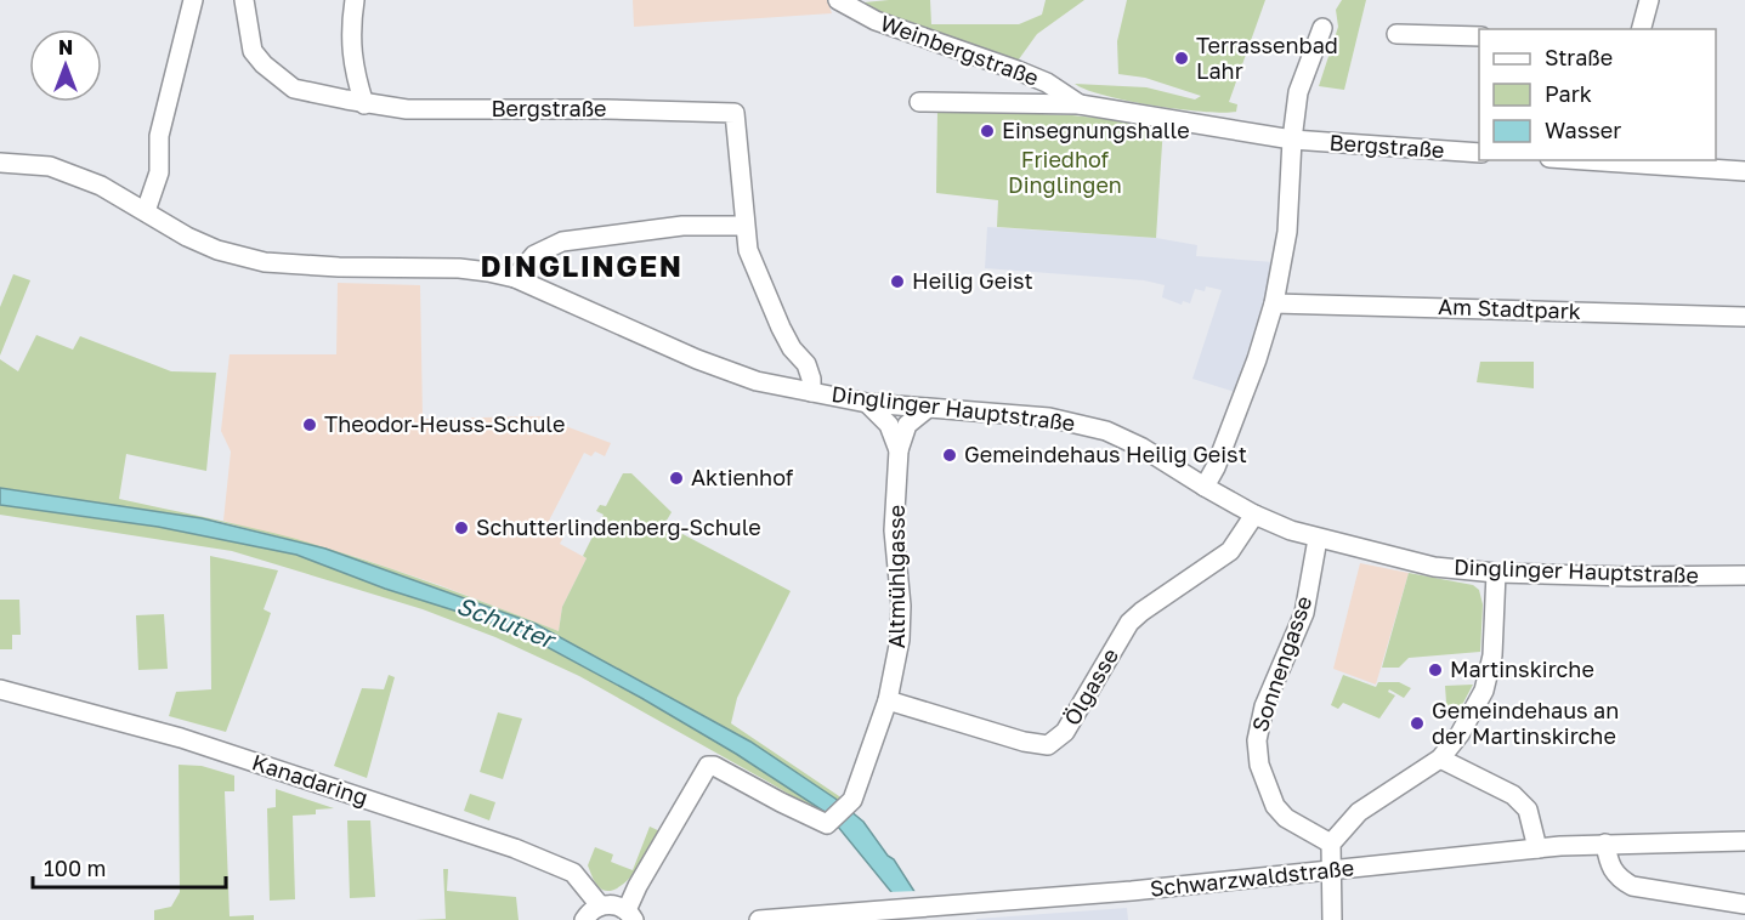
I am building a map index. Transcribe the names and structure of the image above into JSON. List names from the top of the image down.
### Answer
{
  "streets": {
    "street": [
      "Weinbergstraße",
      "Bergstraße",
      "Am Stadtpark",
      "Dinglinger Hauptstraße",
      "Altmühlgasse",
      "Sonnengasse",
      "Ölgasse",
      "Kanadaring",
      "Schwarzwaldstraße"
    ]
  },
  "crossings": [
    ["Weinbergstraße", "Bergstraße"],
    ["Dinglinger Hauptstraße", "Altmühlgasse"],
    ["Dinglinger Hauptstraße", "Sonnengasse"],
    ["Dinglinger Hauptstraße", "Ölgasse"],
    ["Altmühlgasse", "Ölgasse"]
  ],
  "districts": ["DINGLINGEN"],
  "water": ["Schutter"],
  "parks": ["Friedhof Dinglingen"],
  "places": [
    "Terrassenbad Lahr",
    "Einsegnungshalle",
    "Heilig Geist",
    "Theodor-Heuss-Schule",
    "Gemeindehaus Heilig Geist",
    "Aktienhof",
    "Schutterlindenberg-Schule",
    "Martinskirche",
    "Gemeindehaus an der Martinskirche"
  ],
  "legend": ["Straße", "Park", "Wasser"],
  "scale_bar": "100 m",
  "north": "top"
}
